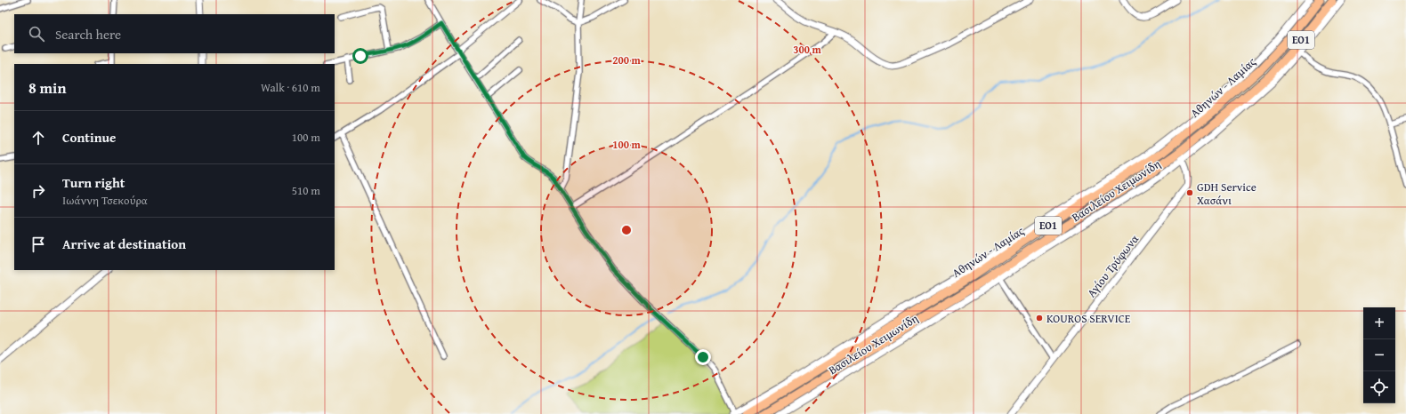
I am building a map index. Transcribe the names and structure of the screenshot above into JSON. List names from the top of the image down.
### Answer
{
  "streets": {
    "main road": ["ΕΟ1", "Αθηνών - Λαμίας"],
    "street": ["Βασιλείου Χειμωνίδη", "Αγίου Τρύφωνα"]
  },
  "crossings": [
    ["Βασιλείου Χειμωνίδη", "Αγίου Τρύφωνα"]
  ],
  "places": ["GDH Service Χασάνι", "KOUROS SERVICE"],
  "page": {
    "search": "Search here",
    "heading": ["8 min", "Walk · 610 m"],
    "list": [
      ["Continue", "100 m"],
      ["Turn right", "Ιωάννη Τσεκούρα", "510 m"],
      "Arrive at destination"
    ],
    "map_buttons": ["+", "−"]
  },
  "rings": ["300 m", "200 m", "100 m"]
}
